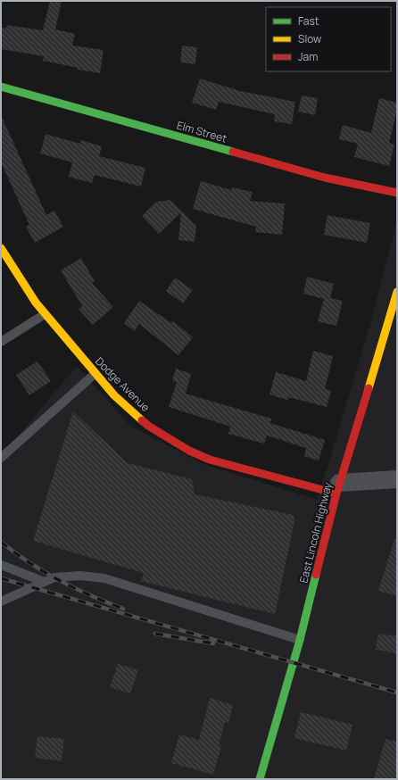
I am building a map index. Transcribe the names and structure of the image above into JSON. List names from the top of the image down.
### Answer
{
  "streets": {
    "street": ["Elm Street", "Dodge Avenue", "East Lincoln Highway"]
  },
  "crossings": [
    ["Dodge Avenue", "East Lincoln Highway"]
  ],
  "legend": ["Fast", "Slow", "Jam"]
}
